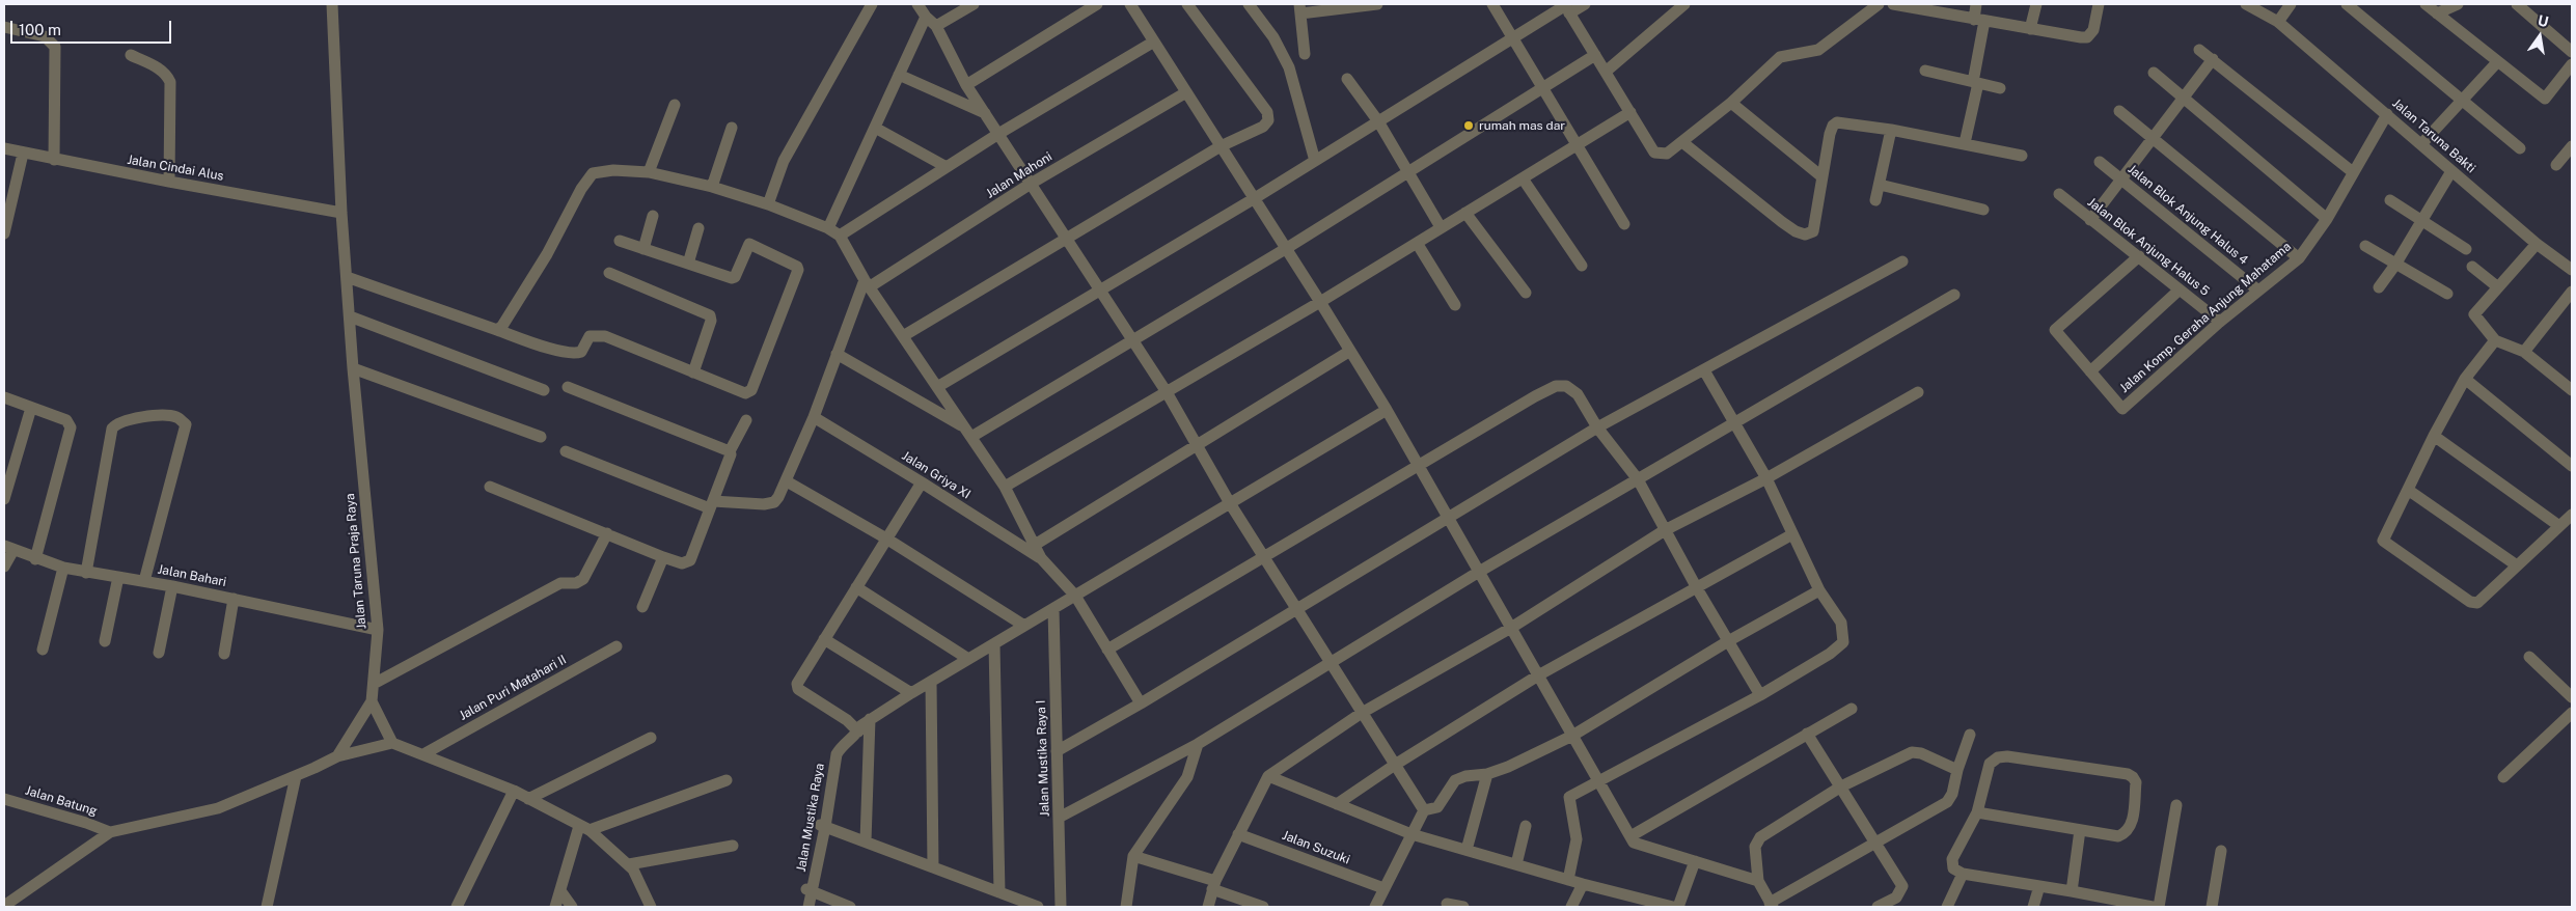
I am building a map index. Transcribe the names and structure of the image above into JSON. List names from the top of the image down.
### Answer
{
  "streets": {
    "street": [
      "Jalan Taruna Bakti",
      "Jalan Cindai Alus",
      "Jalan Mahoni",
      "Jalan Blok Anjung Halus 4",
      "Jalan Blok Anjung Halus 5",
      "Jalan Komp. Geraha Anjung Mahatama",
      "Jalan Griya XI",
      "Jalan Taruna Praja Raya",
      "Jalan Bahari",
      "Jalan Puri Matahari II",
      "Jalan Mustika Raya I",
      "Jalan Batung",
      "Jalan Mustika Raya",
      "Jalan Suzuki"
    ]
  },
  "crossings": [
    ["Jalan Taruna Bakti", "Jalan Komp. Geraha Anjung Mahatama"],
    ["Jalan Cindai Alus", "Jalan Taruna Praja Raya"],
    ["Jalan Blok Anjung Halus 4", "Jalan Komp. Geraha Anjung Mahatama"],
    ["Jalan Blok Anjung Halus 5", "Jalan Komp. Geraha Anjung Mahatama"],
    ["Jalan Taruna Praja Raya", "Jalan Bahari"],
    ["Jalan Mustika Raya I", "Jalan Mustika Raya"]
  ],
  "places": ["rumah mas dar"],
  "scale_bar": "100 m",
  "north": "top"
}
